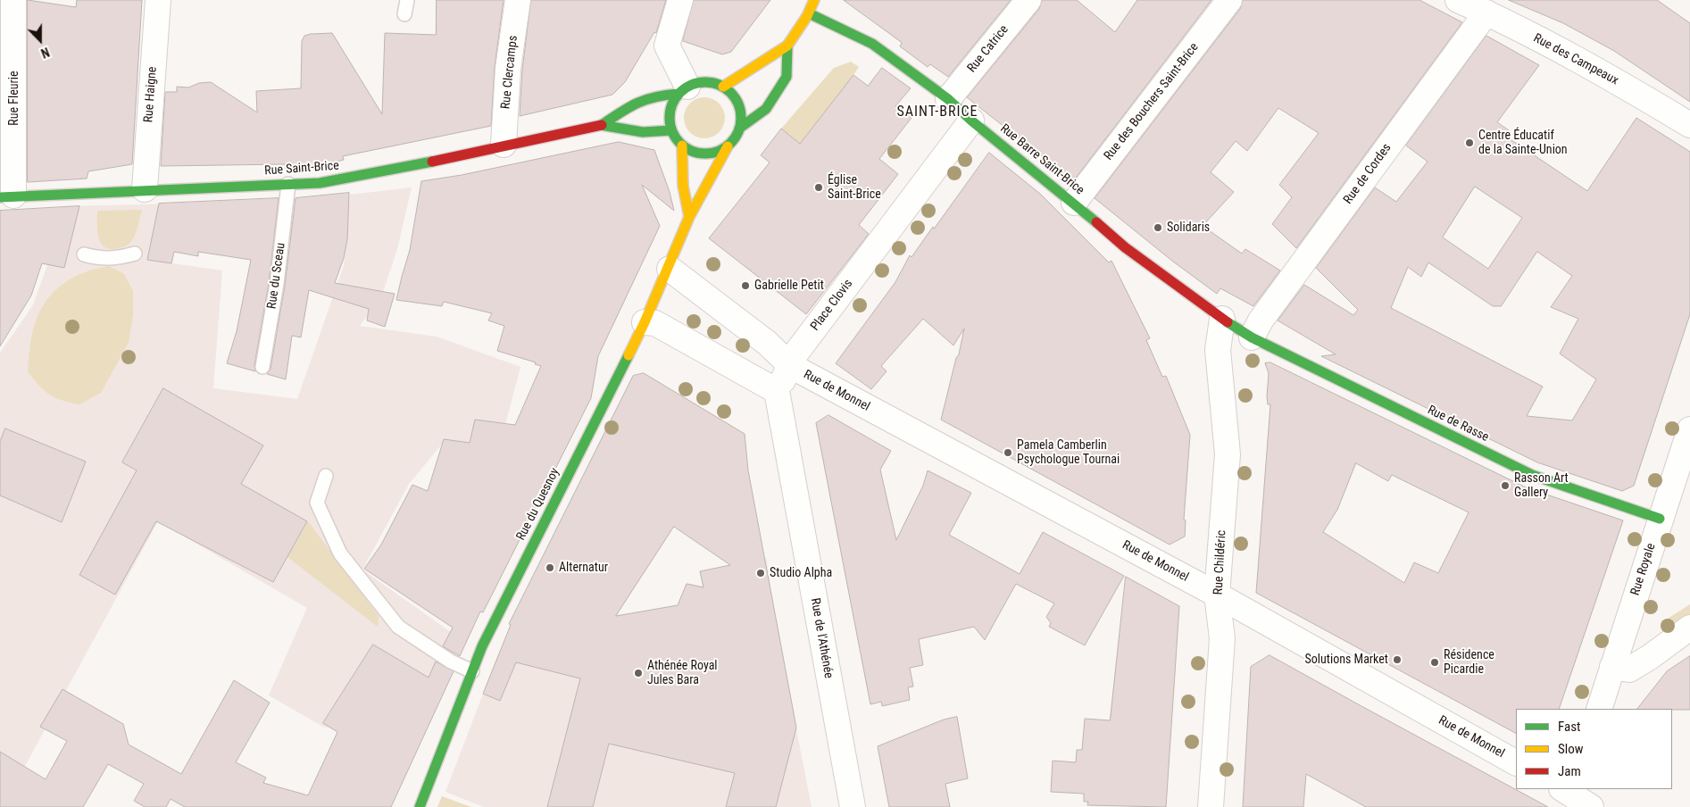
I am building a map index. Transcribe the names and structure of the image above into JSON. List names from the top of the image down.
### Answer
{
  "streets": {
    "street": [
      "Rue Catrice",
      "Rue des Campeaux",
      "Rue Clercamps",
      "Rue Haigne",
      "Rue Fleurie",
      "Rue des Bouchers Saint-Brice",
      "Rue Barre Saint-Brice",
      "Rue Saint-Brice",
      "Rue de Cordes",
      "Place Clovis",
      "Rue de Monnel",
      "Rue de Rasse",
      "Rue du Quesnoy",
      "Rue Childéric",
      "Rue Royale",
      "Rue de l'Athénée"
    ],
    "lane": ["Rue du Sceau"]
  },
  "crossings": [
    ["Rue Catrice", "Rue Barre Saint-Brice"],
    ["Rue des Campeaux", "Rue de Cordes"],
    ["Rue Clercamps", "Rue Saint-Brice"],
    ["Rue Haigne", "Rue Saint-Brice"],
    ["Rue Fleurie", "Rue Saint-Brice"],
    ["Rue des Bouchers Saint-Brice", "Rue Barre Saint-Brice"],
    ["Rue Barre Saint-Brice", "Rue de Cordes"],
    ["Rue Barre Saint-Brice", "Place Clovis"],
    ["Rue Barre Saint-Brice", "Rue de Rasse"],
    ["Rue Barre Saint-Brice", "Rue Childéric"],
    ["Rue Saint-Brice", "Rue du Sceau"],
    ["Rue Saint-Brice", "Rue du Quesnoy"],
    ["Rue de Cordes", "Rue de Rasse"],
    ["Place Clovis", "Rue de Monnel"],
    ["Place Clovis", "Rue de l'Athénée"],
    ["Rue de Monnel", "Rue Childéric"],
    ["Rue de Rasse", "Rue Royale"]
  ],
  "districts": ["SAINT-BRICE"],
  "places": [
    "Centre Éducatif de la Sainte-Union",
    "Église Saint-Brice",
    "Solidaris",
    "Gabrielle Petit",
    "Pamela Camberlin Psychologue Tournai",
    "Rasson Art Gallery",
    "Alternatur",
    "Studio Alpha",
    "Solutions Market",
    "Résidence Picardie",
    "Athénée Royal Jules Bara"
  ],
  "legend": ["Fast", "Slow", "Jam"],
  "north": "bottom"
}
